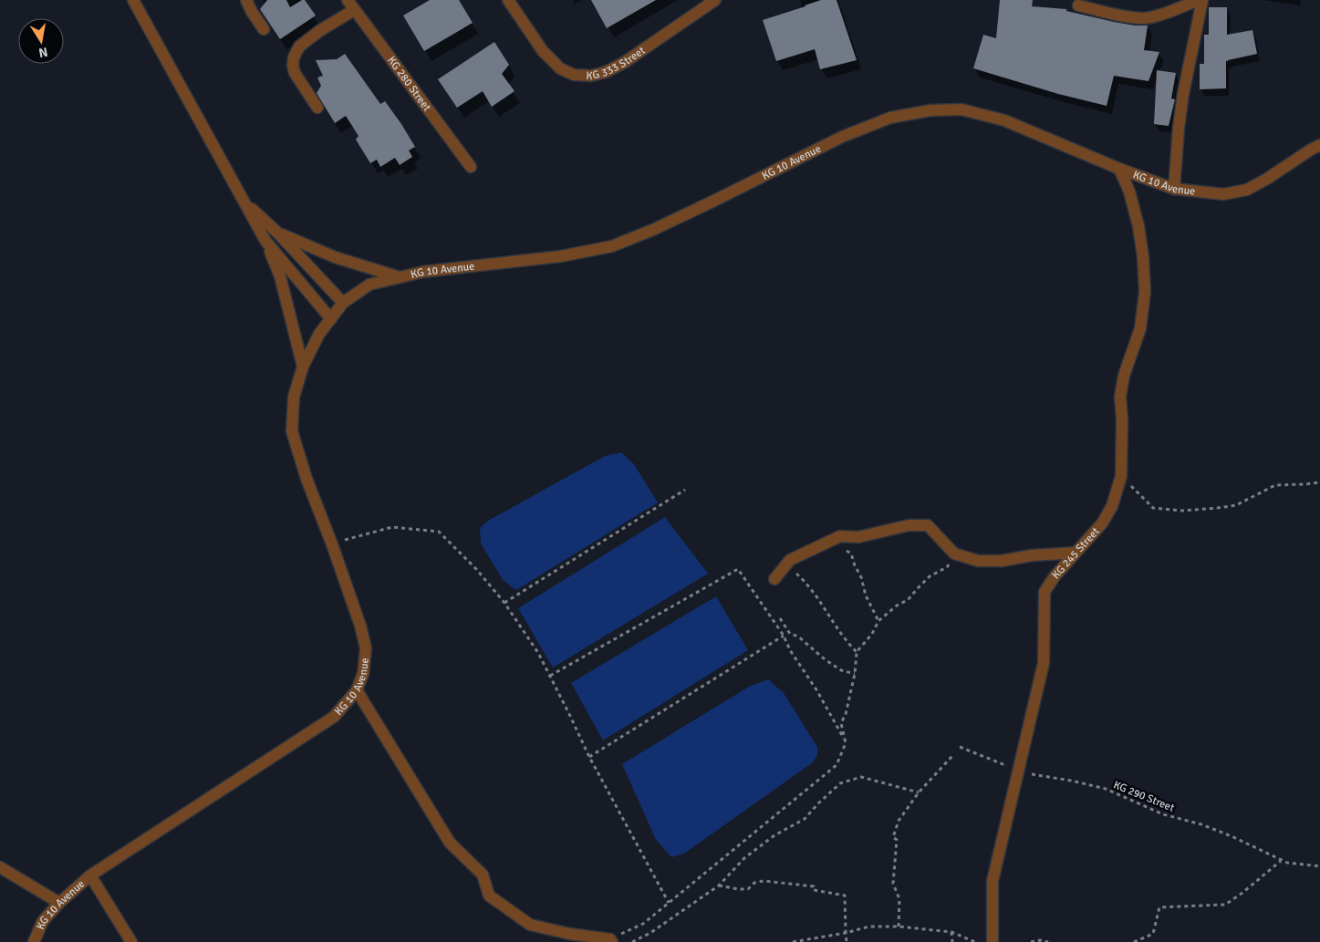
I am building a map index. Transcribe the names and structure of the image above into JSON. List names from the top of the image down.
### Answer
{
  "streets": {
    "street": [
      "KG 333 Street",
      "KG 280 Street",
      "KG 10 Avenue",
      "KG 245 Street"
    ],
    "path": ["KG 290 Street"]
  },
  "crossings": [
    ["KG 10 Avenue", "KG 245 Street"],
    ["KG 245 Street", "KG 290 Street"]
  ],
  "north": "bottom"
}
